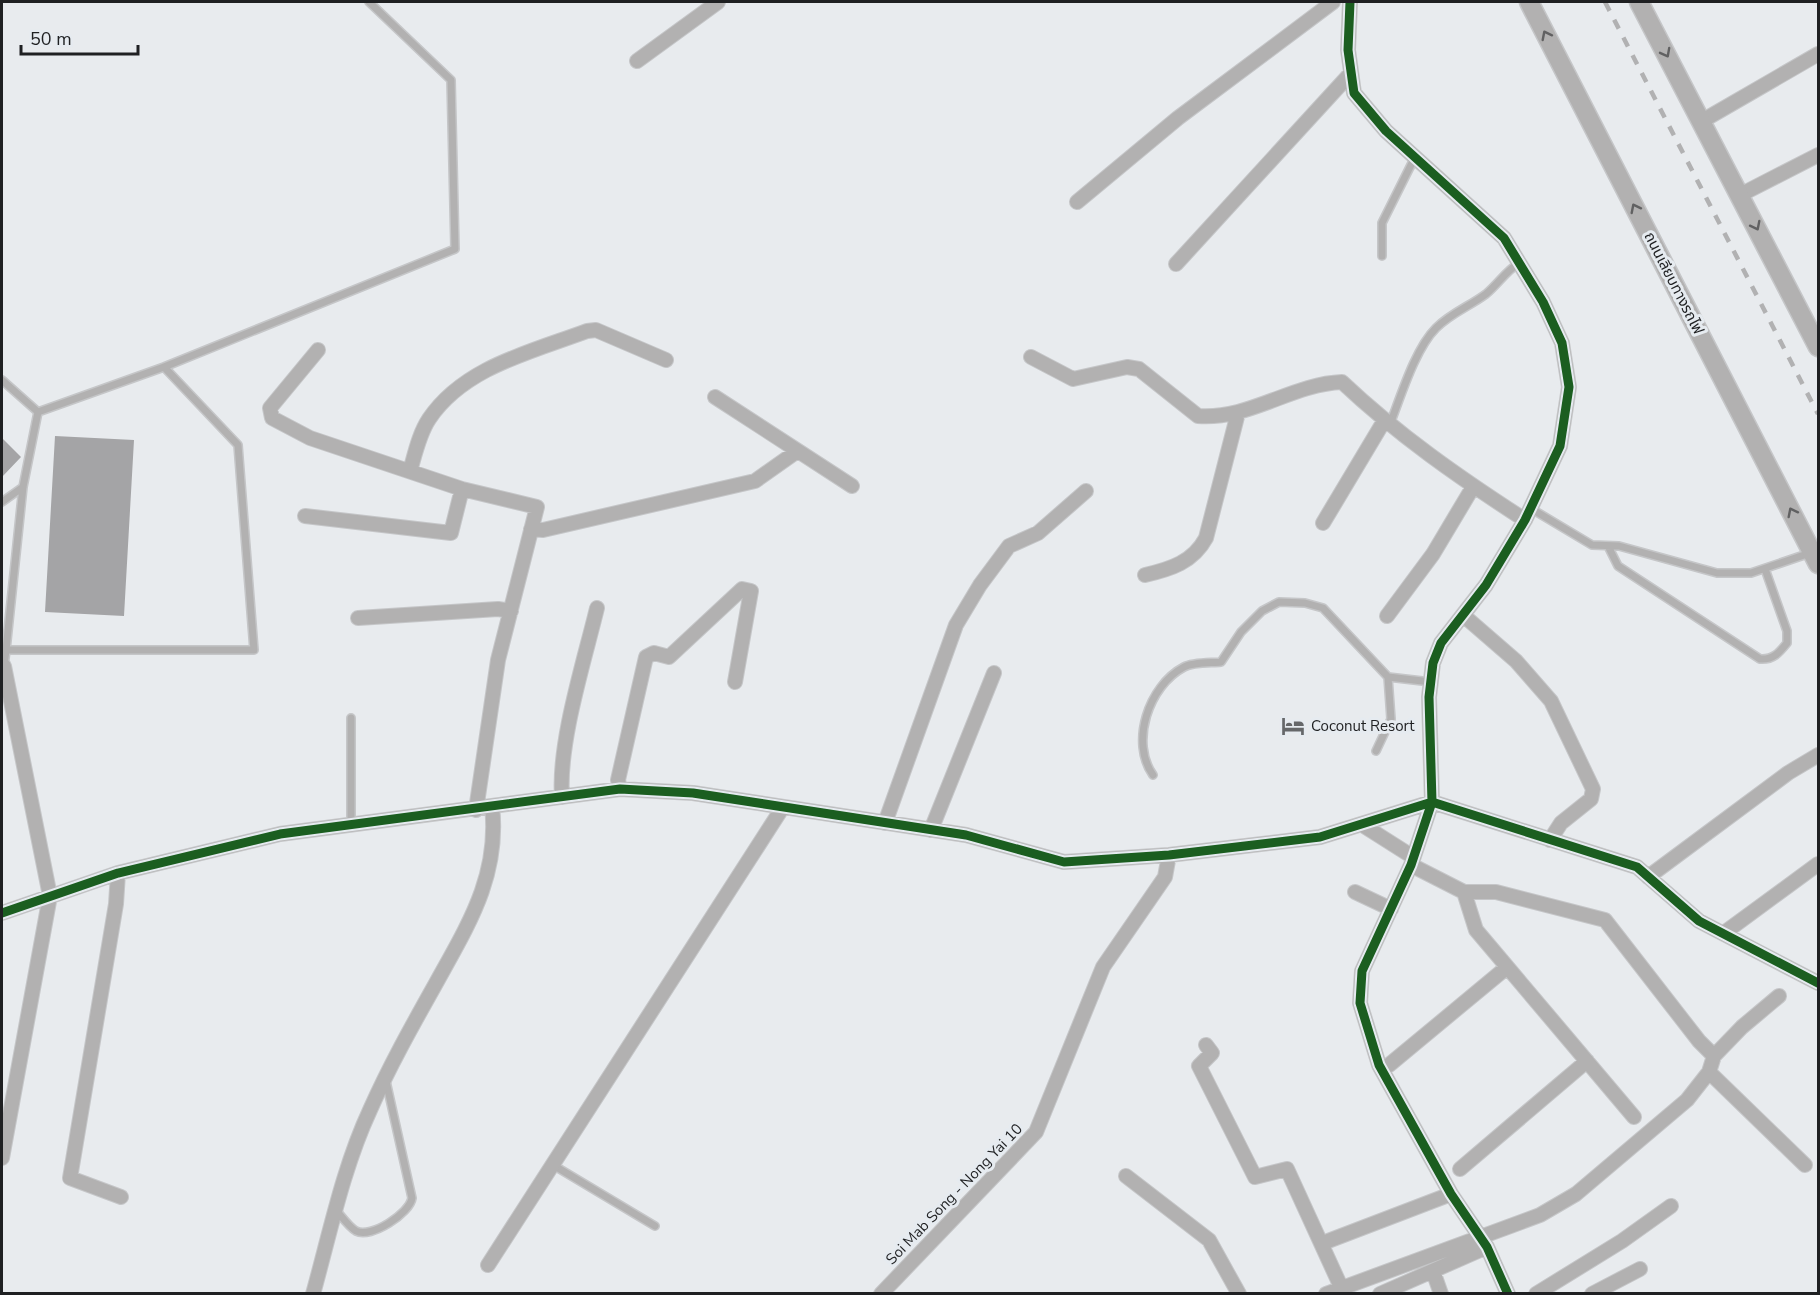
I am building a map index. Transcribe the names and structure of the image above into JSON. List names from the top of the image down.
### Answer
{
  "streets": {
    "street": ["ถนนเลียบทางรถไฟ", "Soi Mab Song - Nong Yai 10"]
  },
  "places": {
    "hotel": ["Coconut Resort"]
  },
  "scale_bar": "50 m"
}
